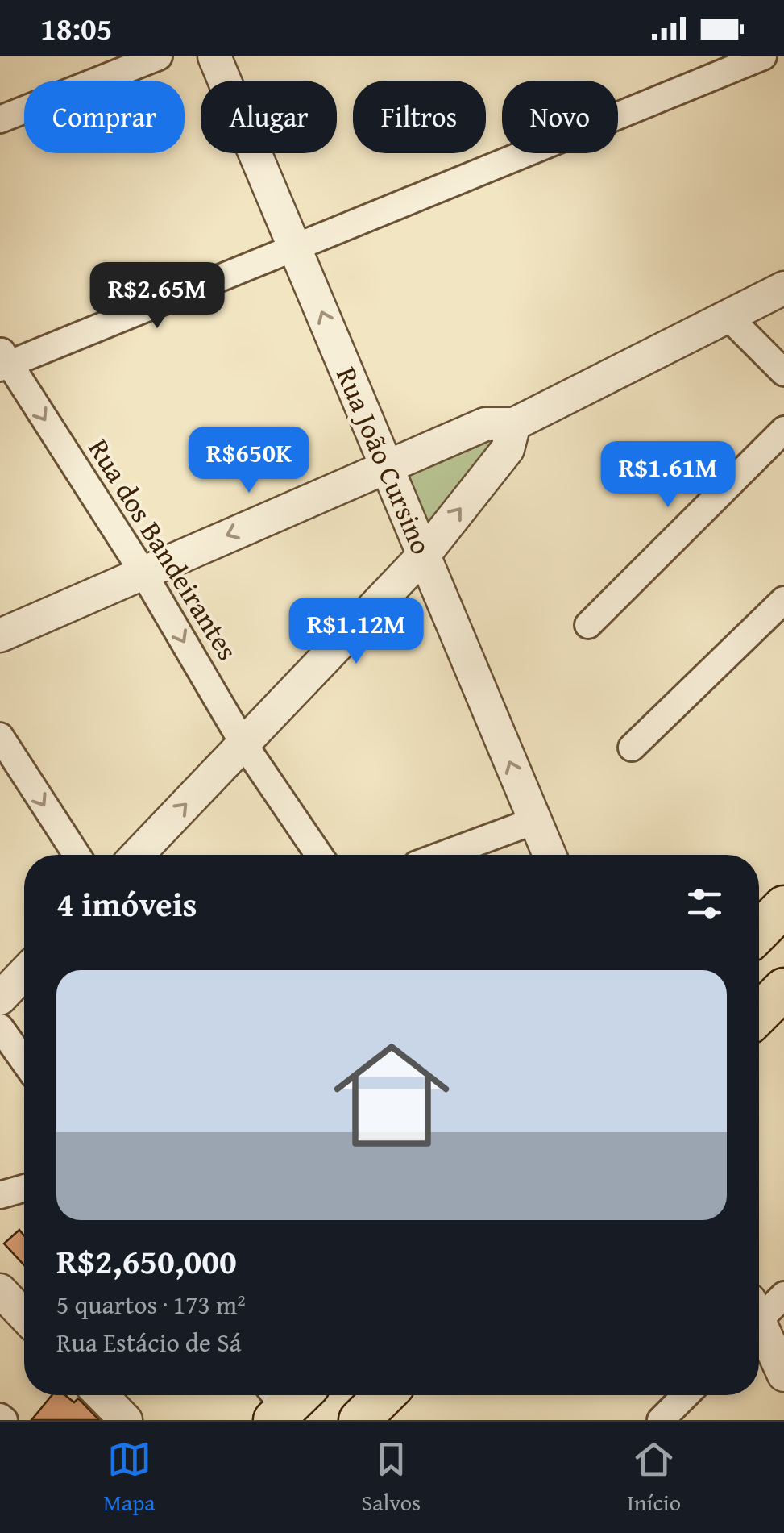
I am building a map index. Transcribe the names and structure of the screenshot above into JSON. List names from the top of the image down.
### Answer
{
  "streets": {
    "street": ["Rua João Cursino", "Rua dos Bandeirantes"]
  },
  "one_way": ["Rua João Cursino", "Rua dos Bandeirantes"],
  "page": {
    "status": "18:05",
    "chip": [
      "Comprar",
      "Alugar",
      "Filtros",
      "Novo"
    ],
    "price": [
      "R$2.65M",
      "R$650K",
      "R$1.61M",
      "R$1.12M"
    ],
    "heading": "4 imóveis",
    "list": [
      {
        "name": "R$2,650,000",
        "note": "5 quartos · 173 m² · Rua Estácio de Sá"
      }
    ],
    "tabs": ["Mapa", "Salvos", "Início"]
  }
}
